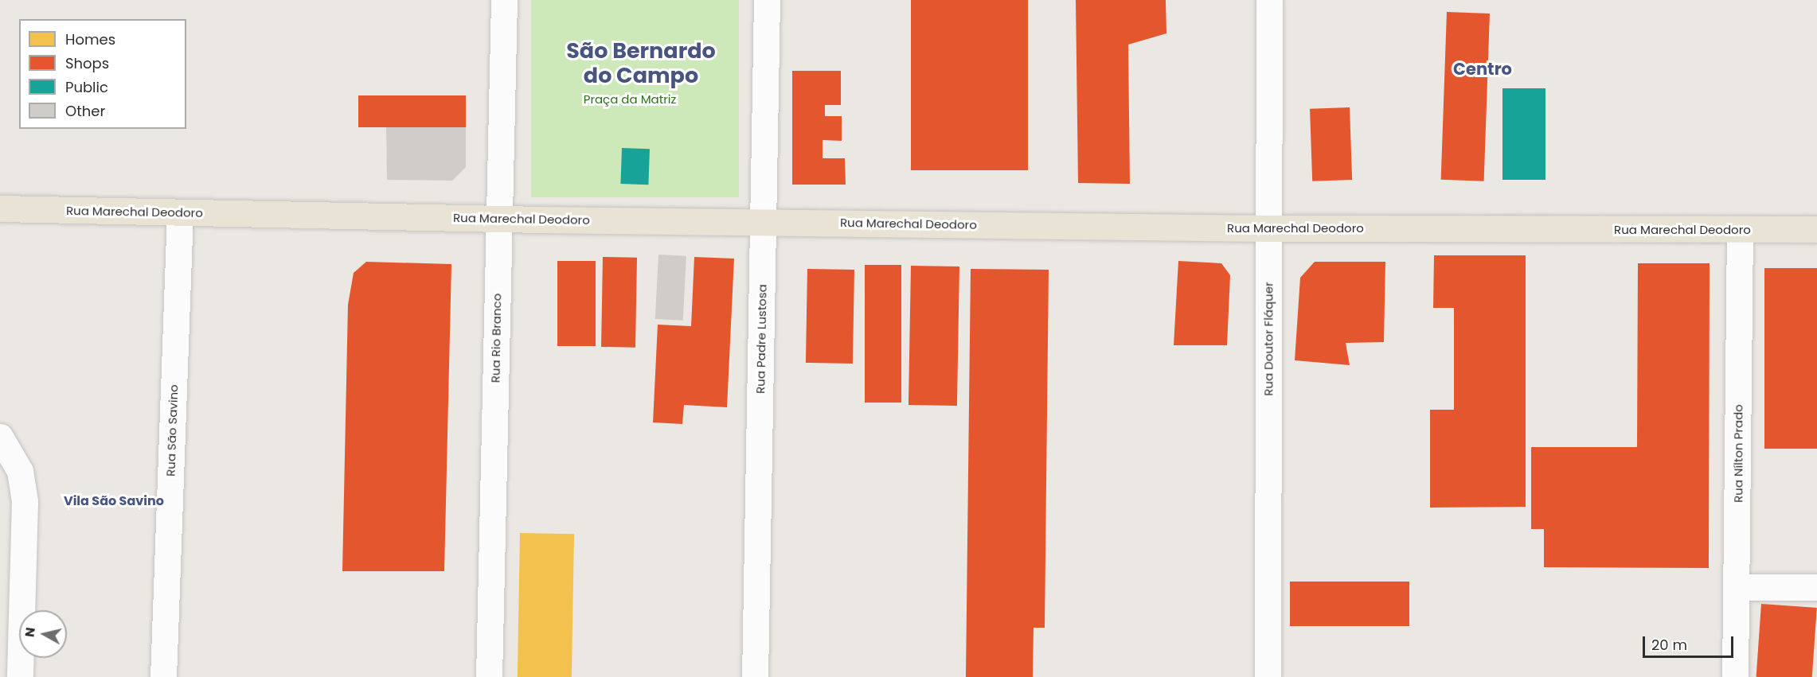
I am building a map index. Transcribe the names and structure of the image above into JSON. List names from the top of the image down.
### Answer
{
  "streets": {
    "main road": ["Rua Marechal Deodoro"],
    "street": [
      "Rua Rio Branco",
      "Rua Padre Lustosa",
      "Rua Doutor Fláquer",
      "Rua São Savino",
      "Rua Nílton Prado"
    ]
  },
  "crossings": [
    ["Rua Marechal Deodoro", "Rua Rio Branco"],
    ["Rua Marechal Deodoro", "Rua Padre Lustosa"],
    ["Rua Marechal Deodoro", "Rua Doutor Fláquer"],
    ["Rua Marechal Deodoro", "Rua São Savino"],
    ["Rua Marechal Deodoro", "Rua Nílton Prado"]
  ],
  "districts": ["São Bernardo do Campo", "Centro", "Vila São Savino"],
  "parks": ["Praça da Matriz"],
  "legend": [
    "Homes",
    "Shops",
    "Public",
    "Other"
  ],
  "scale_bar": "20 m",
  "north": "left"
}
